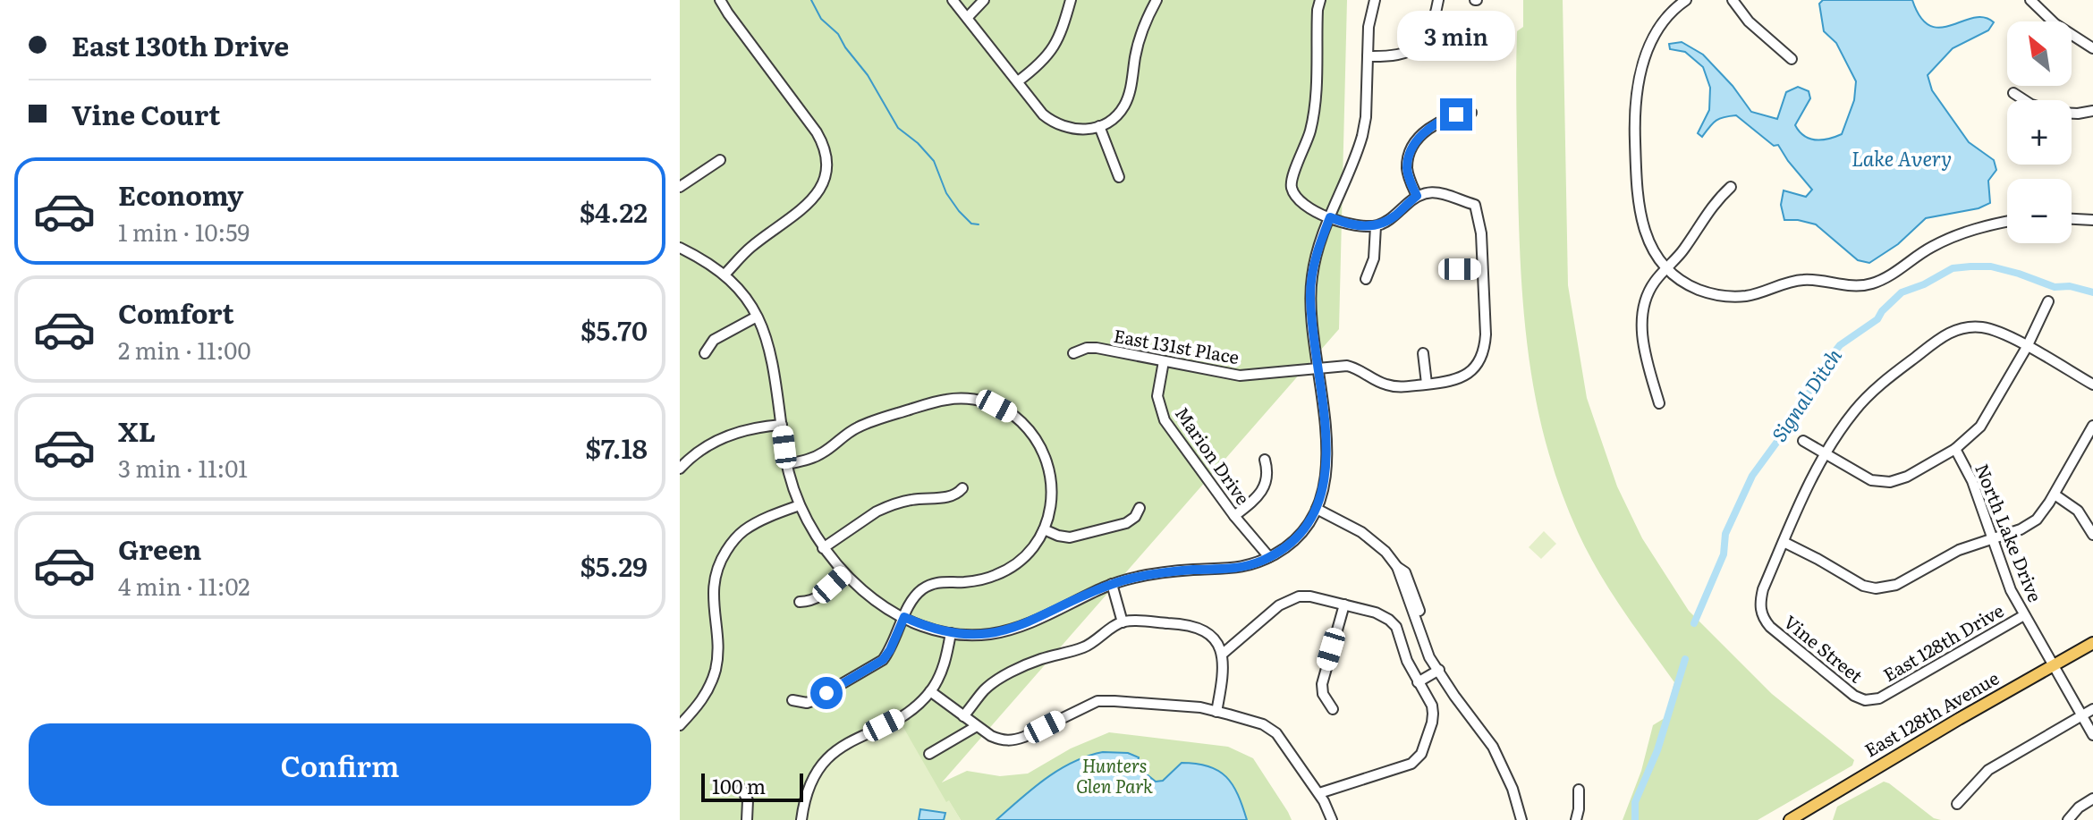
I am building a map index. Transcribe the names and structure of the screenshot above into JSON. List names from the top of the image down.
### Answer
{
  "streets": {
    "main road": ["East 128th Avenue"],
    "street": [
      "East 131st Place",
      "Marion Drive",
      "North Lake Drive",
      "East 128th Drive",
      "Vine Street"
    ]
  },
  "crossings": [
    ["East 131st Place", "Marion Drive"],
    ["North Lake Drive", "East 128th Drive"],
    ["North Lake Drive", "East 128th Avenue"],
    ["East 128th Drive", "Vine Street"]
  ],
  "water": ["Lake Avery", "Signal Ditch"],
  "parks": ["Hunters Glen Park"],
  "scale_bar": "100 m",
  "north": "top left",
  "page": {
    "banner": ["East 130th Drive", "Vine Court"],
    "bubble": "3 min",
    "map_buttons": ["+", "−"],
    "list": [
      {
        "name": "Economy",
        "note": "1 min · 10:59",
        "value": "$4.22"
      },
      {
        "name": "Comfort",
        "note": "2 min · 11:00",
        "value": "$5.70"
      },
      {
        "name": "XL",
        "note": "3 min · 11:01",
        "value": "$7.18"
      },
      {
        "name": "Green",
        "note": "4 min · 11:02",
        "value": "$5.29"
      }
    ],
    "buttons": "Confirm",
    "scale": "100 m"
  }
}
